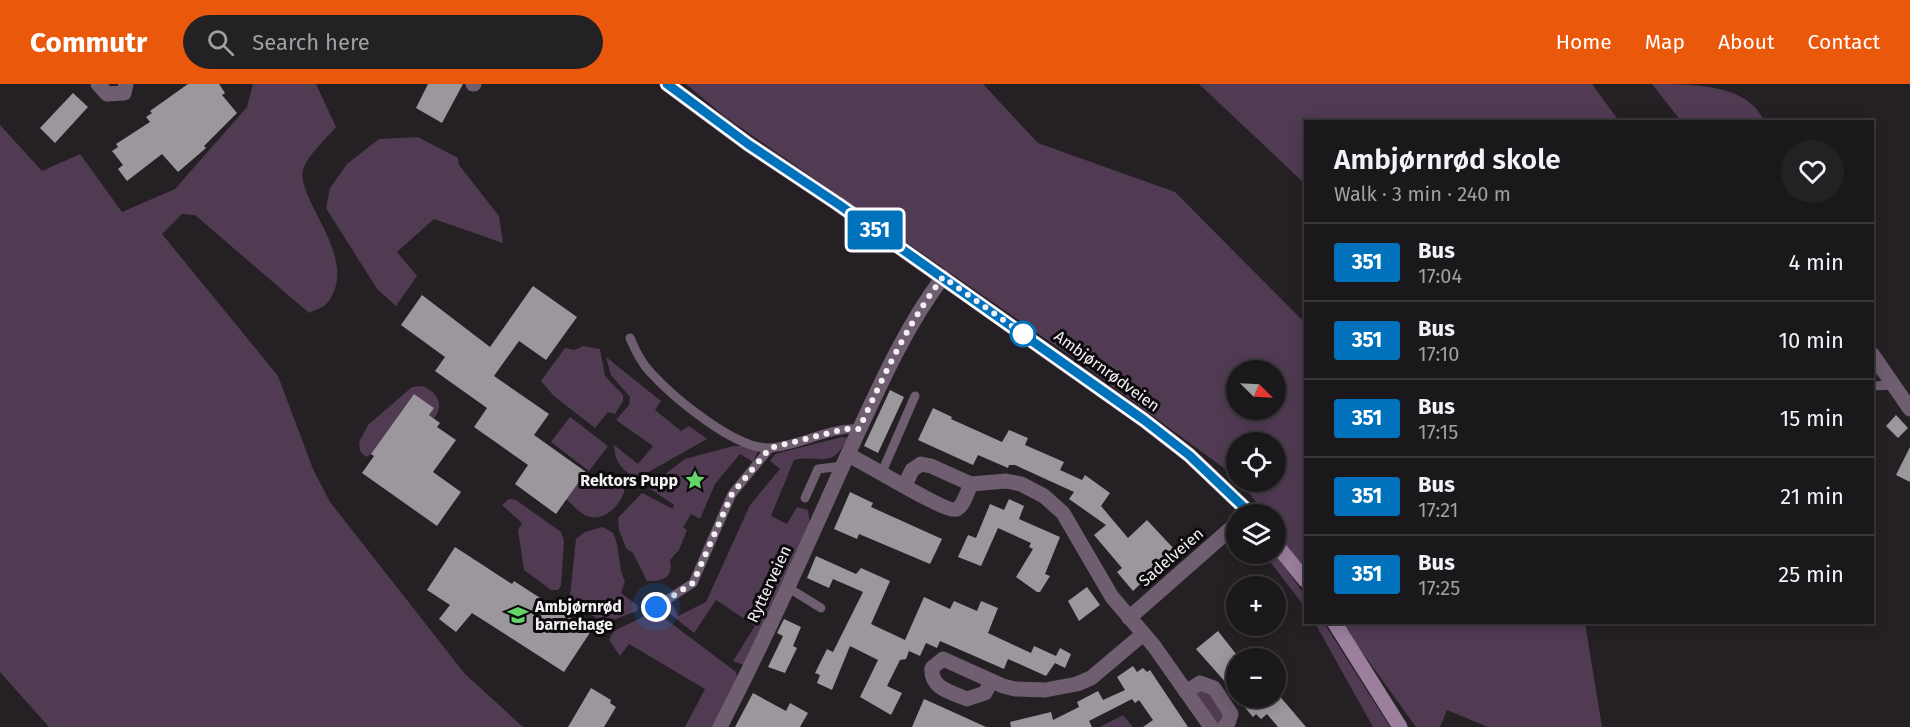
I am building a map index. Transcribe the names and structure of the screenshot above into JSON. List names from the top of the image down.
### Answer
{
  "streets": {
    "street": ["Ambjørnrødveien", "Sadelveien", "Rytterveien"]
  },
  "crossings": [
    ["Ambjørnrødveien", "Rytterveien"]
  ],
  "places": {
    "place": ["Rektors Pupp"],
    "school or university": ["Ambjørnrød barnehage"]
  },
  "lines": ["bus line 351"],
  "north": "bottom right",
  "page": {
    "header": "Commutr",
    "search": "Search here",
    "nav": [
      "Home",
      "Map",
      "About",
      "Contact"
    ],
    "on_map": "351",
    "heading": ["Ambjørnrød skole", "Walk · 3 min · 240 m"],
    "list": [
      {
        "mark": "351",
        "name": "Bus",
        "note": "17:04",
        "value": "4 min"
      },
      {
        "mark": "351",
        "name": "Bus",
        "note": "17:10",
        "value": "10 min"
      },
      {
        "mark": "351",
        "name": "Bus",
        "note": "17:15",
        "value": "15 min"
      },
      {
        "mark": "351",
        "name": "Bus",
        "note": "17:21",
        "value": "21 min"
      },
      {
        "mark": "351",
        "name": "Bus",
        "note": "17:25",
        "value": "25 min"
      }
    ],
    "map_buttons": ["+", "−"]
  }
}
